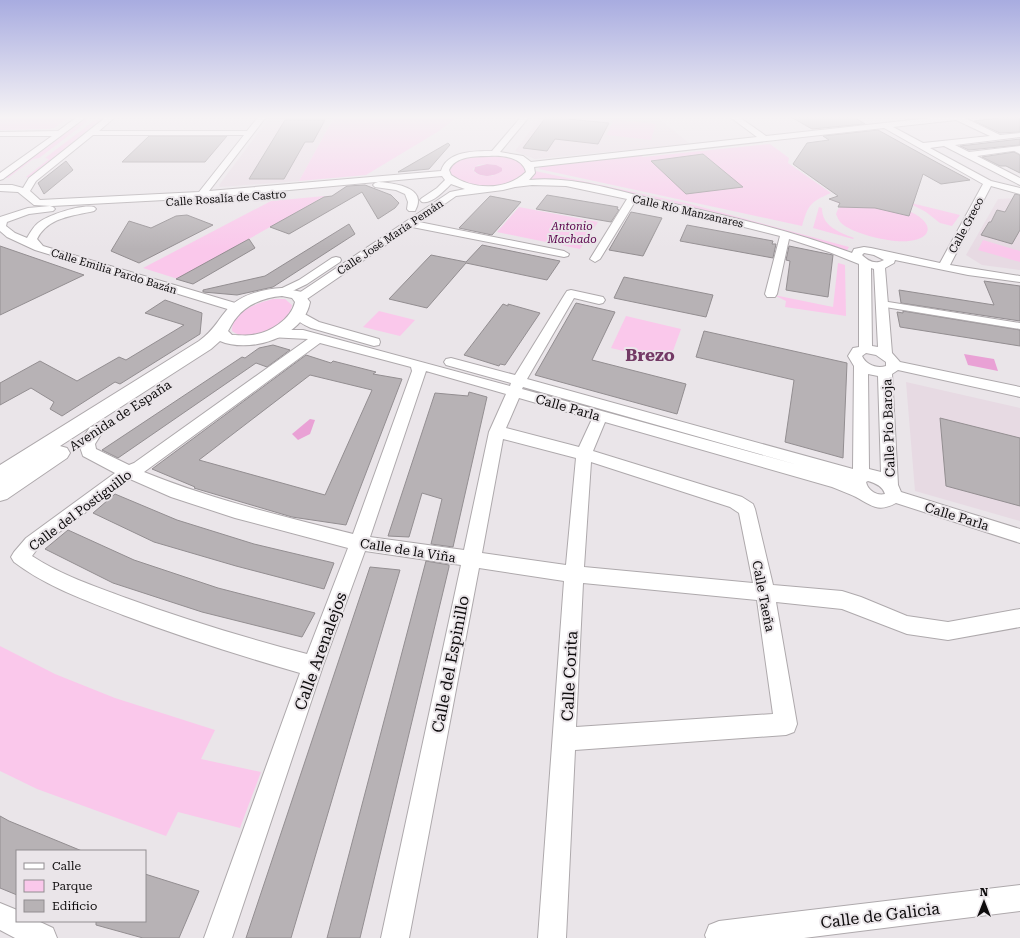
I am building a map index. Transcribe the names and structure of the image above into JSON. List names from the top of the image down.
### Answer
{
  "streets": {
    "street": [
      "Calle Rosalía de Castro",
      "Calle Río Manzanares",
      "Calle Greco",
      "Calle José María Pemán",
      "Calle Emilia Pardo Bazán",
      "Calle Parla",
      "Avenida de España",
      "Calle Pío Baroja",
      "Calle del Postiguillo",
      "Calle de la Viña",
      "Calle Taeña",
      "Calle Arenalejos",
      "Calle del Espinillo",
      "Calle Corita",
      "Calle de Galicia"
    ]
  },
  "crossings": [
    ["Calle Rosalía de Castro", "Calle José María Pemán"],
    ["Calle Rosalía de Castro", "Calle Emilia Pardo Bazán"],
    ["Calle Río Manzanares", "Calle José María Pemán"],
    ["Calle José María Pemán", "Avenida de España"],
    ["Calle Emilia Pardo Bazán", "Avenida de España"],
    ["Calle Parla", "Avenida de España"],
    ["Calle Parla", "Calle Pío Baroja"],
    ["Calle Parla", "Calle del Postiguillo"],
    ["Calle Parla", "Calle Arenalejos"],
    ["Calle Parla", "Calle del Espinillo"],
    ["Calle Parla", "Calle Corita"],
    ["Avenida de España", "Calle de la Viña"],
    ["Calle del Postiguillo", "Calle de la Viña"],
    ["Calle del Postiguillo", "Calle Arenalejos"],
    ["Calle de la Viña", "Calle Taeña"],
    ["Calle de la Viña", "Calle Arenalejos"],
    ["Calle de la Viña", "Calle del Espinillo"],
    ["Calle de la Viña", "Calle Corita"],
    ["Calle Taeña", "Calle del Espinillo"],
    ["Calle Taeña", "Calle Corita"]
  ],
  "districts": ["Brezo"],
  "parks": ["Antonio Machado"],
  "legend": ["Calle", "Parque", "Edificio"],
  "north": "top"
}
